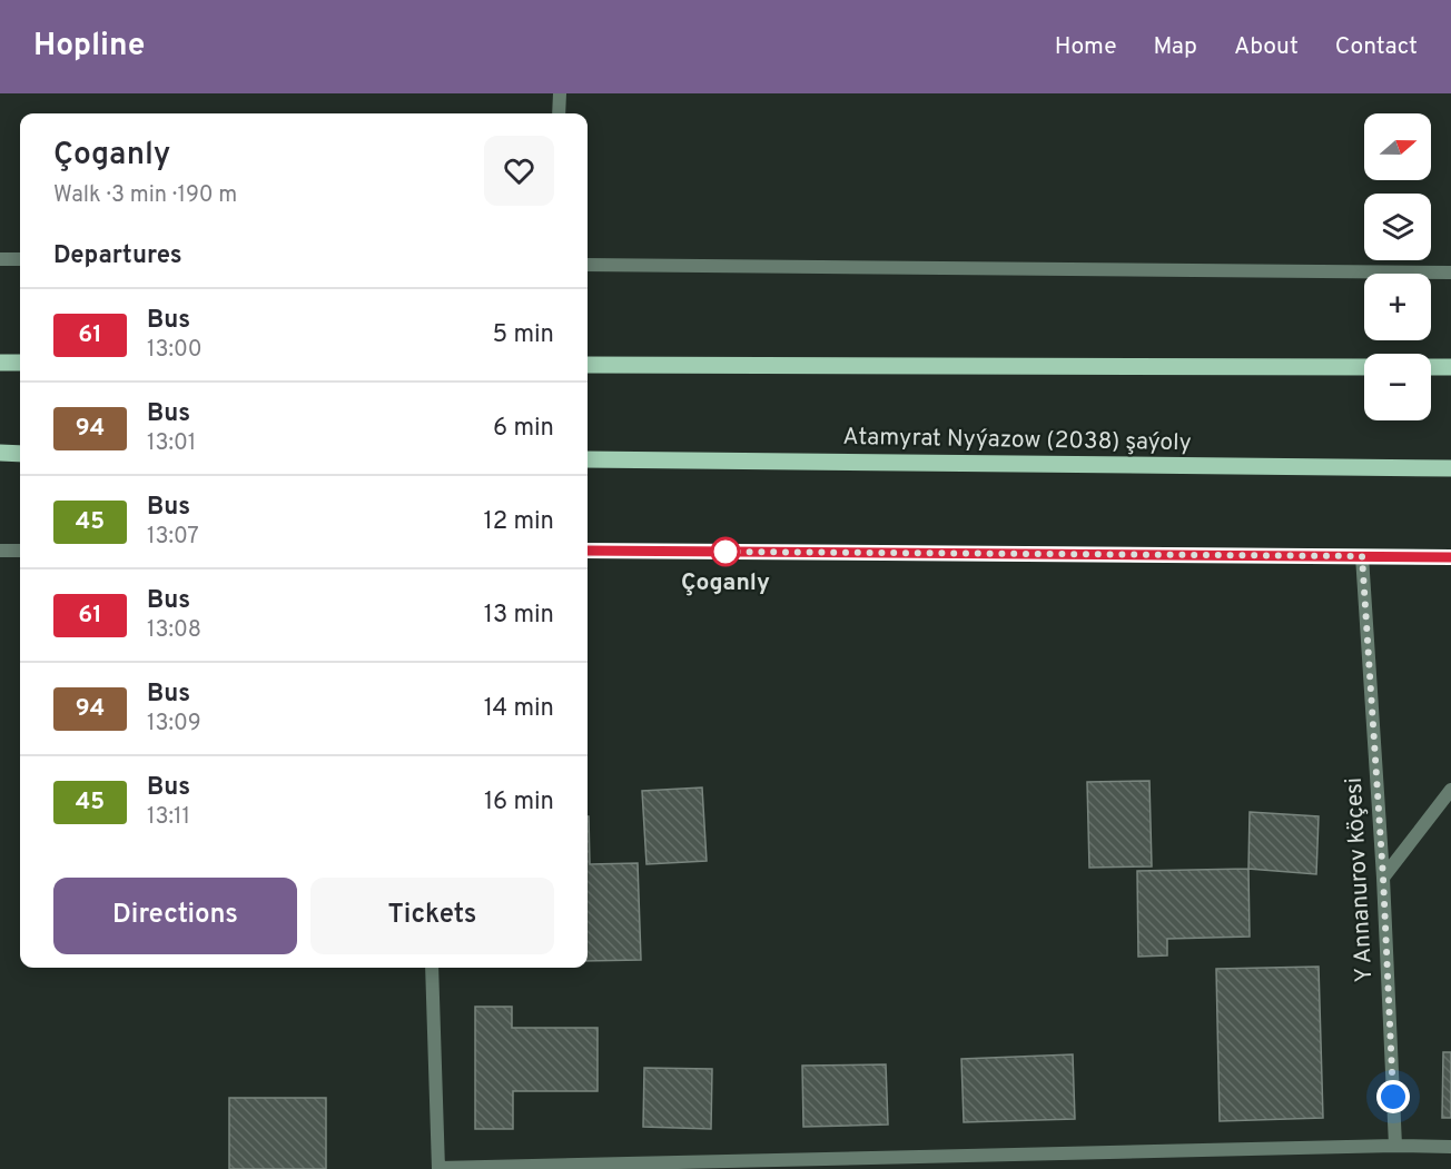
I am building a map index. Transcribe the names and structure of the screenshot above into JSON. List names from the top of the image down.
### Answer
{
  "streets": {
    "main road": ["Atamyrat Nyýazow (2038) şaýoly"],
    "street": ["Y Annanurov köçesi"]
  },
  "places": ["Çoganly"],
  "lines": ["bus line 61"],
  "north": "right",
  "page": {
    "header": "Hopline",
    "nav": [
      "Home",
      "Map",
      "About",
      "Contact"
    ],
    "map_buttons": ["+", "−"],
    "heading": [
      ["Çoganly", "Walk · 3 min · 190 m"],
      "Departures"
    ],
    "list": [
      {
        "mark": "61",
        "name": "Bus",
        "note": "13:00",
        "value": "5 min"
      },
      {
        "mark": "94",
        "name": "Bus",
        "note": "13:01",
        "value": "6 min"
      },
      {
        "mark": "45",
        "name": "Bus",
        "note": "13:07",
        "value": "12 min"
      },
      {
        "mark": "61",
        "name": "Bus",
        "note": "13:08",
        "value": "13 min"
      },
      {
        "mark": "94",
        "name": "Bus",
        "note": "13:09",
        "value": "14 min"
      },
      {
        "mark": "45",
        "name": "Bus",
        "note": "13:11",
        "value": "16 min"
      }
    ],
    "buttons": ["Directions", "Tickets"]
  }
}
